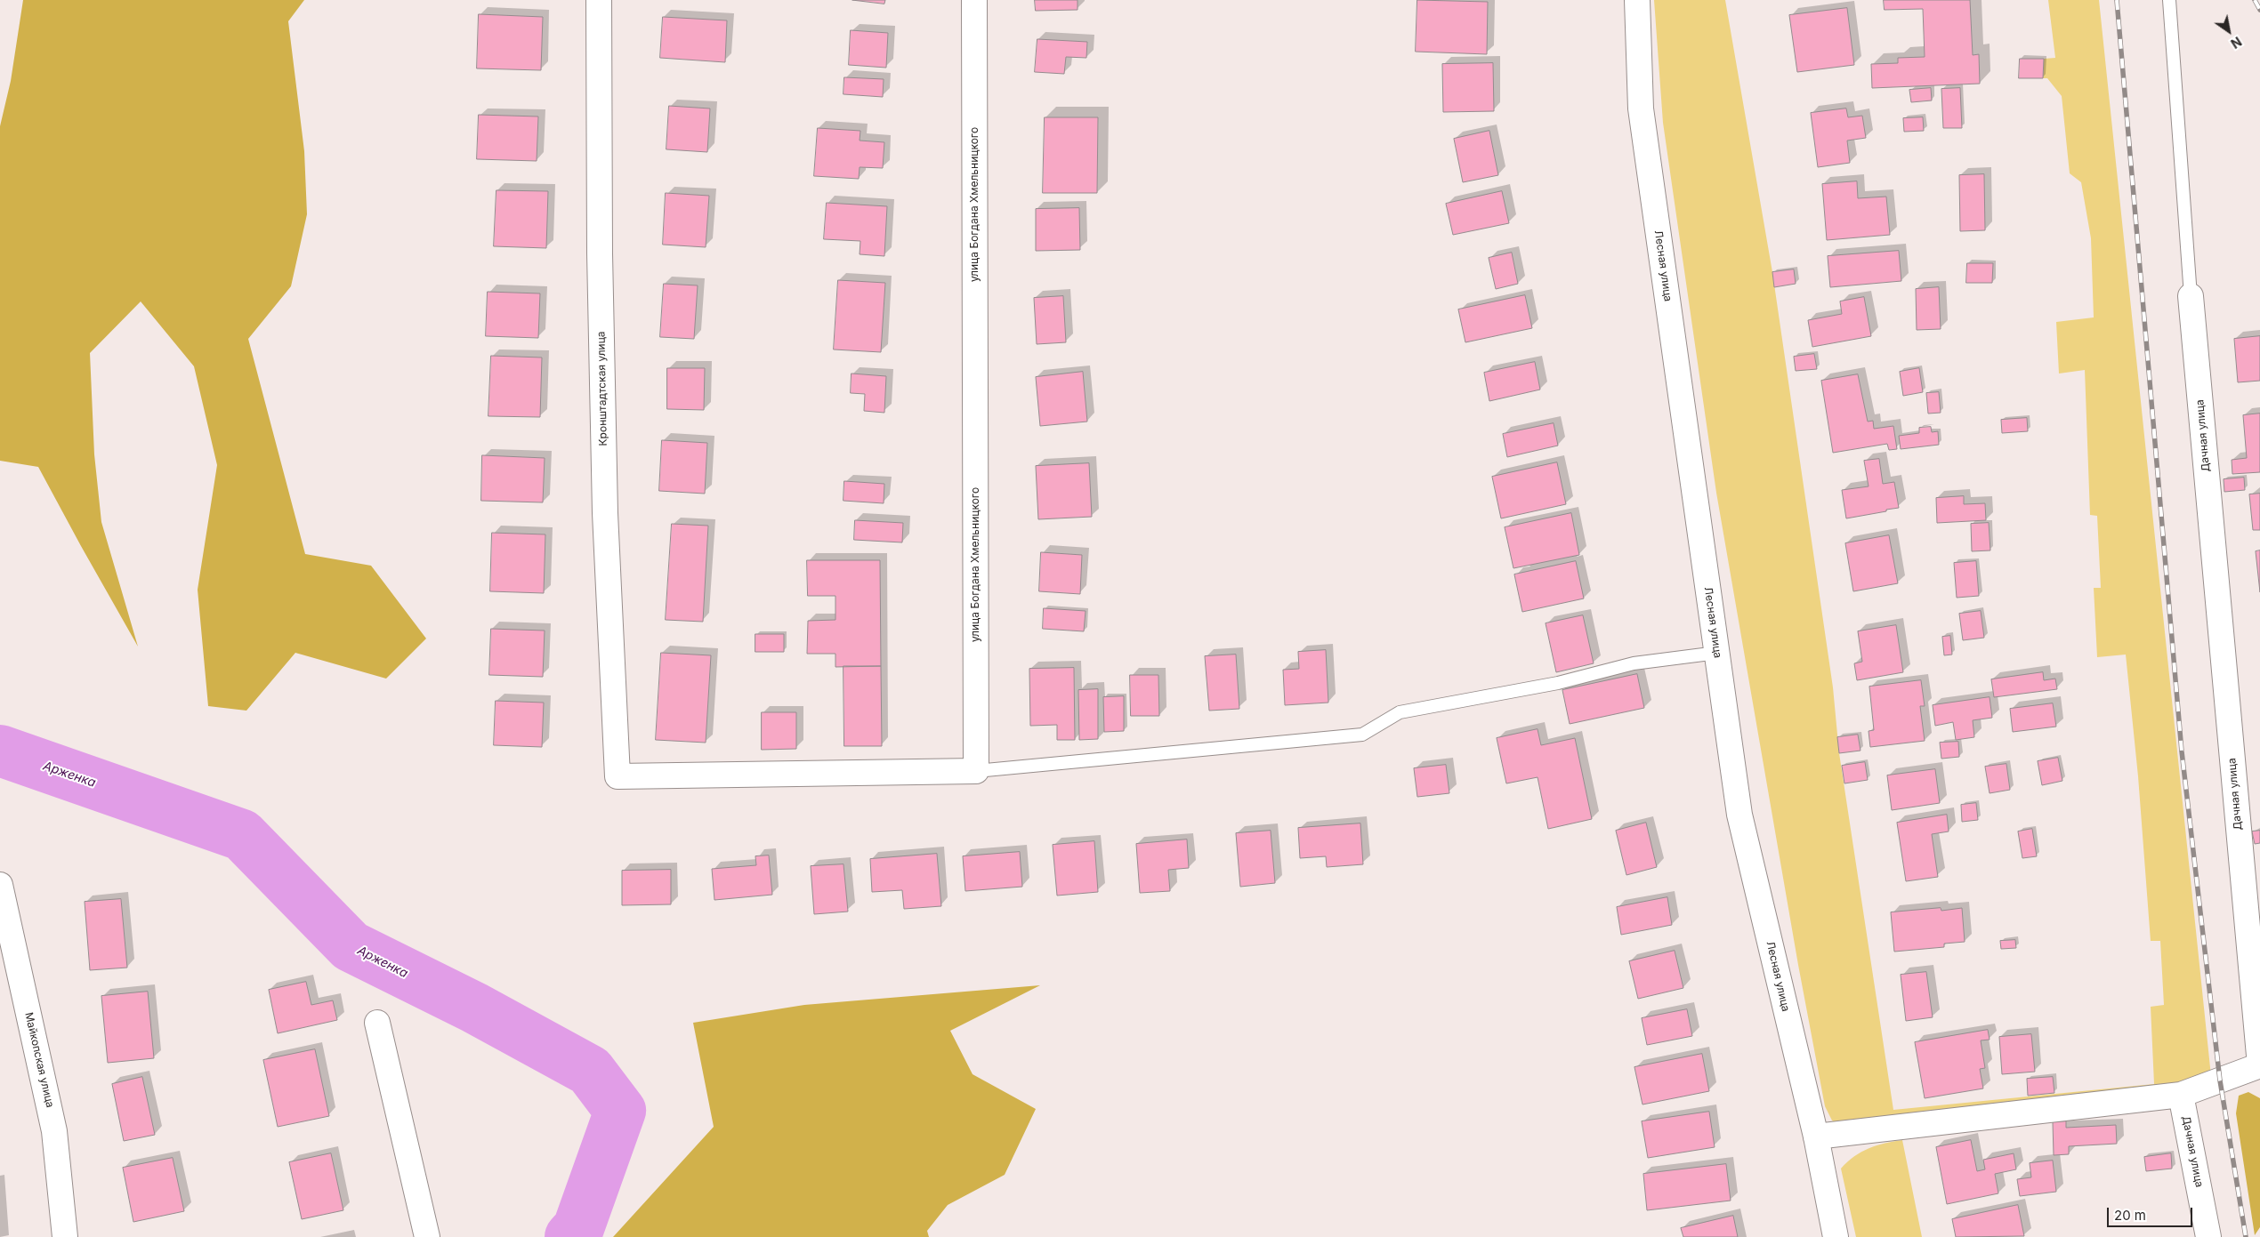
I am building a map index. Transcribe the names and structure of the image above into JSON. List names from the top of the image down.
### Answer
{
  "streets": {
    "street": [
      "улица Богдана Хмельницкого",
      "Лесная улица",
      "Кронштадтская улица",
      "Дачная улица",
      "Майкопская улица"
    ]
  },
  "crossings": [
    ["улица Богдана Хмельницкого", "Кронштадтская улица"]
  ],
  "water": ["Арженка"],
  "scale_bar": "20 m",
  "north": "bottom right"
}
